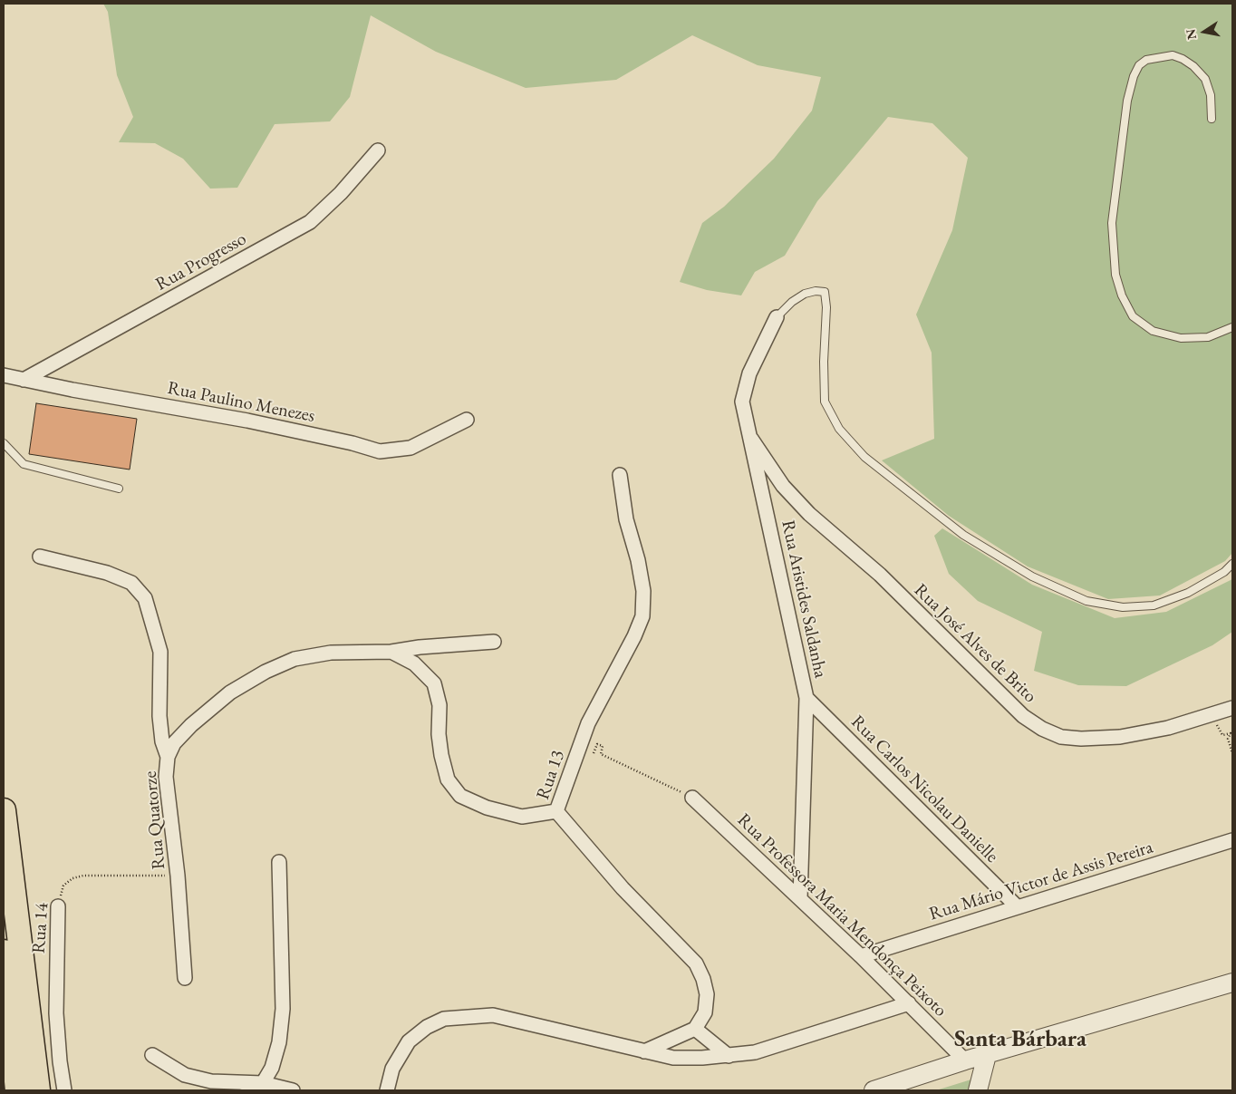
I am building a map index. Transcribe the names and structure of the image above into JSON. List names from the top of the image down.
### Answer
{
  "streets": {
    "street": [
      "Rua Progresso",
      "Rua Paulino Menezes",
      "Rua Aristides Saldanha",
      "Rua José Alves de Brito",
      "Rua 13",
      "Rua Carlos Nicolau Danielle",
      "Rua Quatorze",
      "Rua Mário Victor de Assis Pereira",
      "Rua Professora Maria Mendonça Peixoto",
      "Rua 14"
    ]
  },
  "crossings": [
    ["Rua Progresso", "Rua Paulino Menezes"],
    ["Rua Aristides Saldanha", "Rua José Alves de Brito"],
    ["Rua Aristides Saldanha", "Rua Carlos Nicolau Danielle"],
    ["Rua Aristides Saldanha", "Rua Professora Maria Mendonça Peixoto"],
    ["Rua 13", "Rua Quatorze"],
    ["Rua Carlos Nicolau Danielle", "Rua Mário Victor de Assis Pereira"],
    ["Rua Quatorze", "Rua 14"],
    ["Rua Mário Victor de Assis Pereira", "Rua Professora Maria Mendonça Peixoto"]
  ],
  "districts": ["Santa Bárbara"],
  "north": "left"
}
